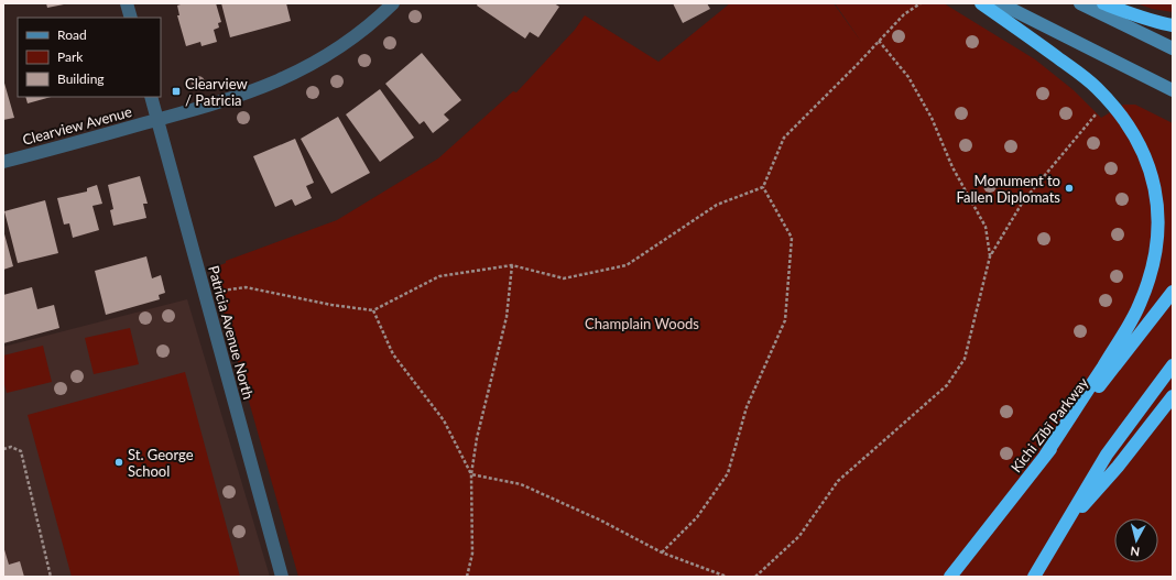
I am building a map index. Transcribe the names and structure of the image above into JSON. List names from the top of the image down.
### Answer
{
  "streets": {
    "highway": ["Kichi Zībī Parkway"],
    "street": ["Clearview Avenue", "Patricia Avenue North"]
  },
  "crossings": [
    ["Clearview Avenue", "Patricia Avenue North"]
  ],
  "parks": ["Champlain Woods"],
  "places": {
    "transit": ["Clearview / Patricia"],
    "other": ["Monument to Fallen Diplomats", "St. George School"]
  },
  "legend": ["Road", "Park", "Building"],
  "north": "bottom"
}
